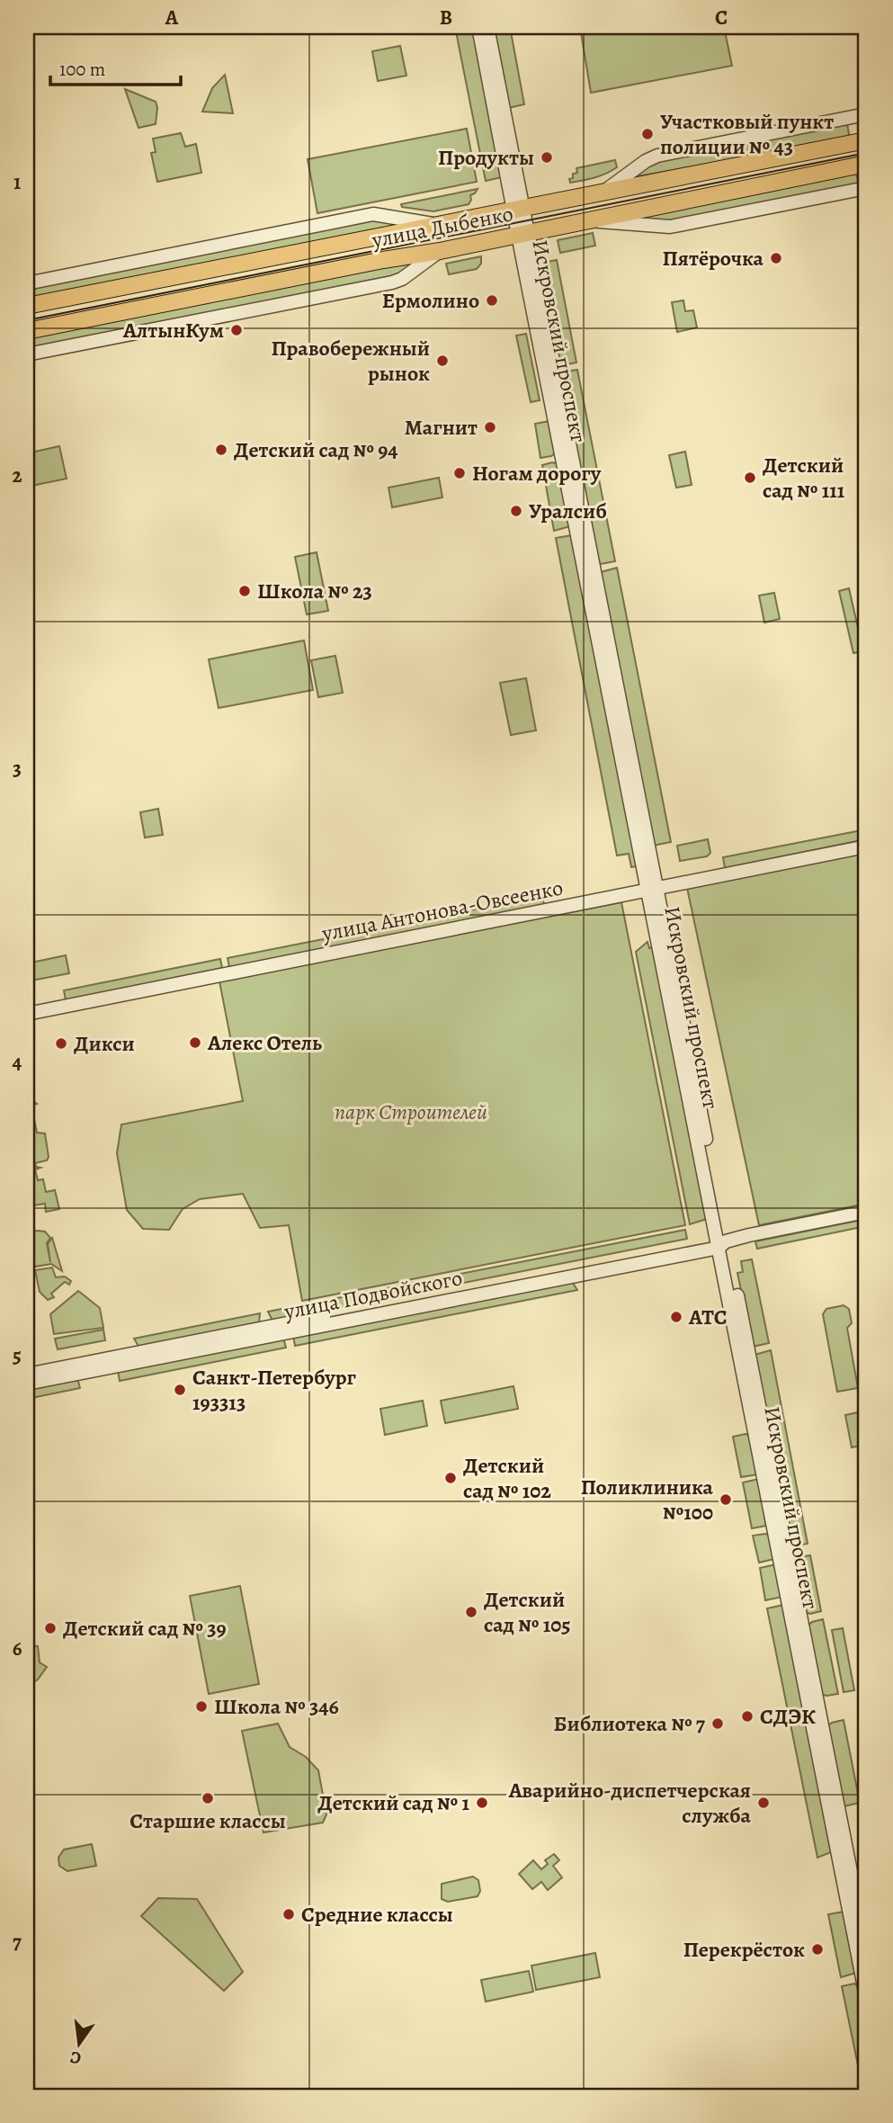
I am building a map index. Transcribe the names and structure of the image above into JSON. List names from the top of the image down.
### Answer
{
  "streets": {
    "main road": ["улица Дыбенко"],
    "street": ["Искровский проспект", "улица Антонова-Овсеенко", "улица Подвойского"]
  },
  "crossings": [
    ["улица Дыбенко", "Искровский проспект"],
    ["Искровский проспект", "улица Антонова-Овсеенко"],
    ["Искровский проспект", "улица Подвойского"]
  ],
  "parks": ["парк Строителей"],
  "places": [
    "Участковый пункт полиции № 43",
    "Продукты",
    "Пятёрочка",
    "Ермолино",
    "АлтынКум",
    "Правобережный рынок",
    "Магнит",
    "Детский сад № 94",
    "Ногам дорогу",
    "Детский сад № 111",
    "Уралсиб",
    "Школа № 23",
    "Алекс Отель",
    "Дикси",
    "АТС",
    "Санкт-Петербург 193313",
    "Детский сад № 102",
    "Поликлиника №100",
    "Детский сад № 105",
    "Детский сад № 39",
    "Школа № 346",
    "СДЭК",
    "Библиотека № 7",
    "Старшие классы",
    "Детский сад № 1",
    "Аварийно-диспетчерская служба",
    "Средние классы",
    "Перекрёсток"
  ],
  "scale_bar": "100 m",
  "north": "bottom",
  "grid": {
    "columns": ["A", "B", "C"],
    "rows": [
      "1",
      "2",
      "3",
      "4",
      "5",
      "6",
      "7"
    ]
  }
}
